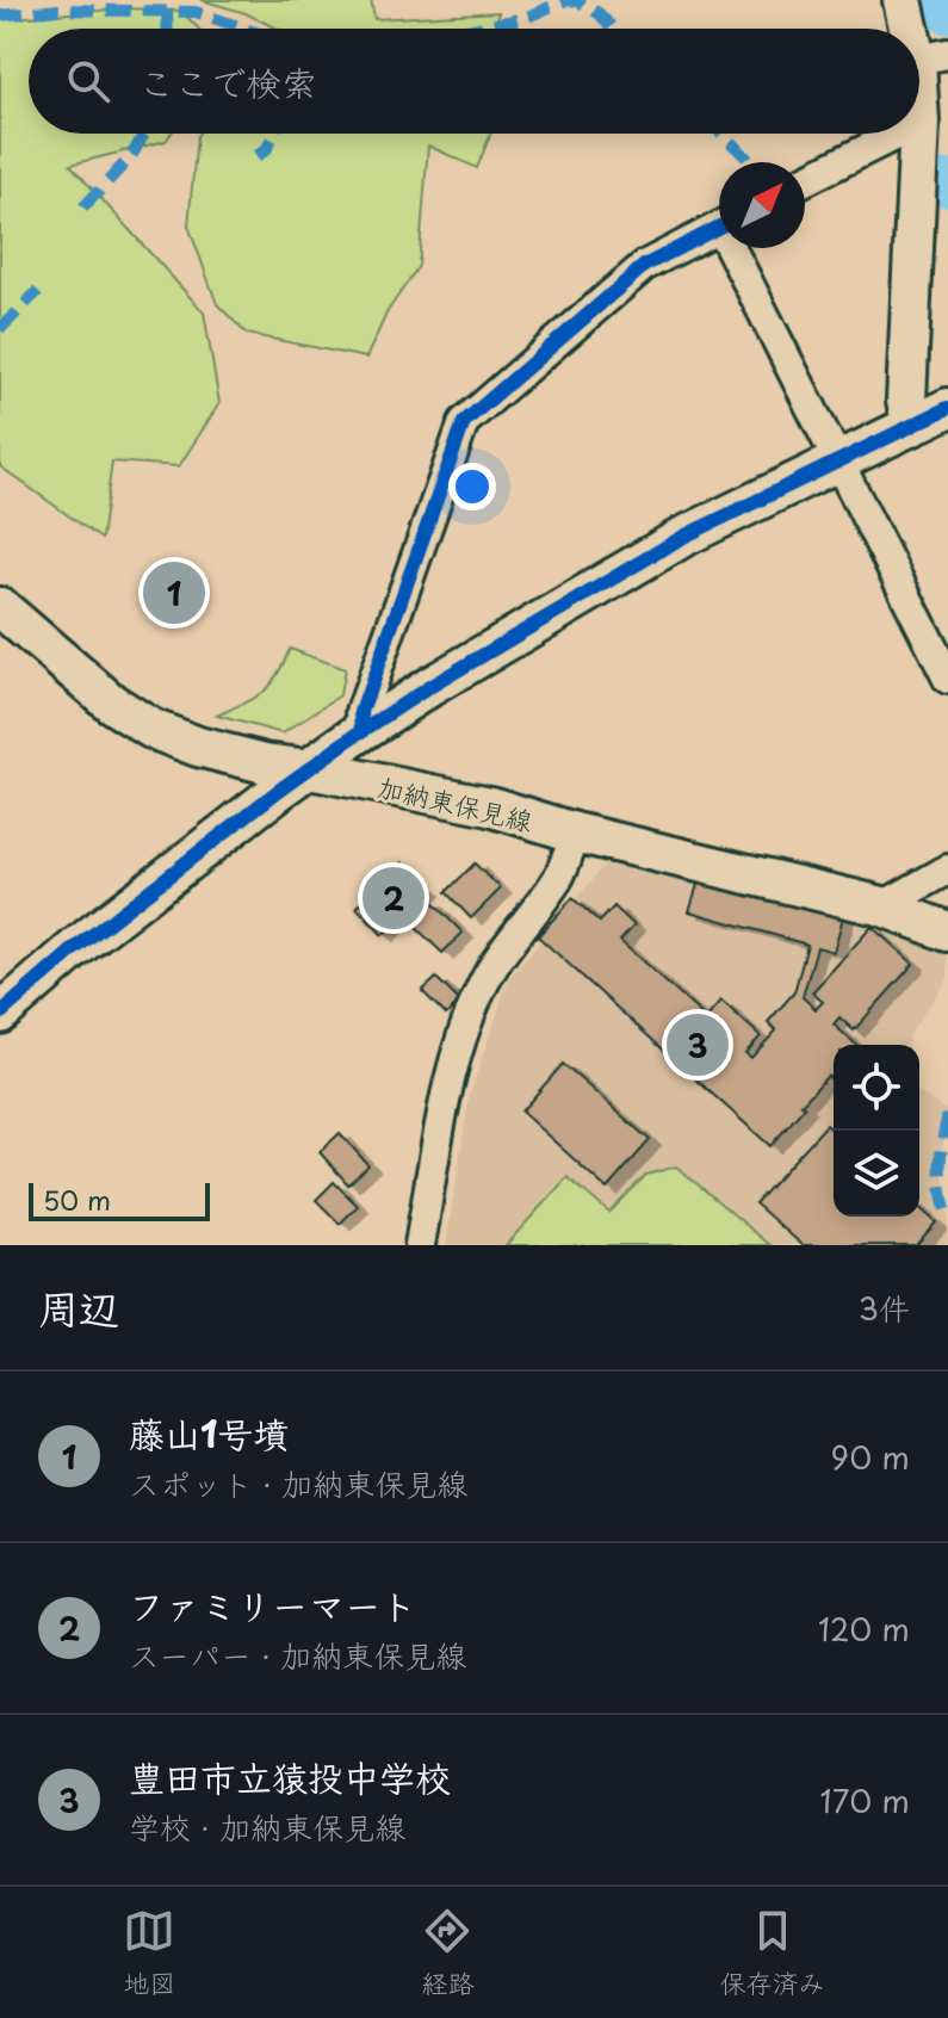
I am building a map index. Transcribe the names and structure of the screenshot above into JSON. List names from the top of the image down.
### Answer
{
  "streets": {
    "street": ["加納東保見線"]
  },
  "scale_bar": "50 m",
  "north": "top right",
  "page": {
    "search": "ここで検索",
    "pins": ["1", "2", "3"],
    "scale": "50 m",
    "heading": ["周辺", "3件"],
    "list": [
      {
        "mark": "1",
        "name": "藤山1号墳",
        "note": "スポット · 加納東保見線",
        "value": "90 m"
      },
      {
        "mark": "2",
        "name": "ファミリーマート",
        "note": "スーパー · 加納東保見線",
        "value": "120 m"
      },
      {
        "mark": "3",
        "name": "豊田市立猿投中学校",
        "note": "学校 · 加納東保見線",
        "value": "170 m"
      }
    ],
    "nav": ["地図", "経路", "保存済み"]
  }
}
